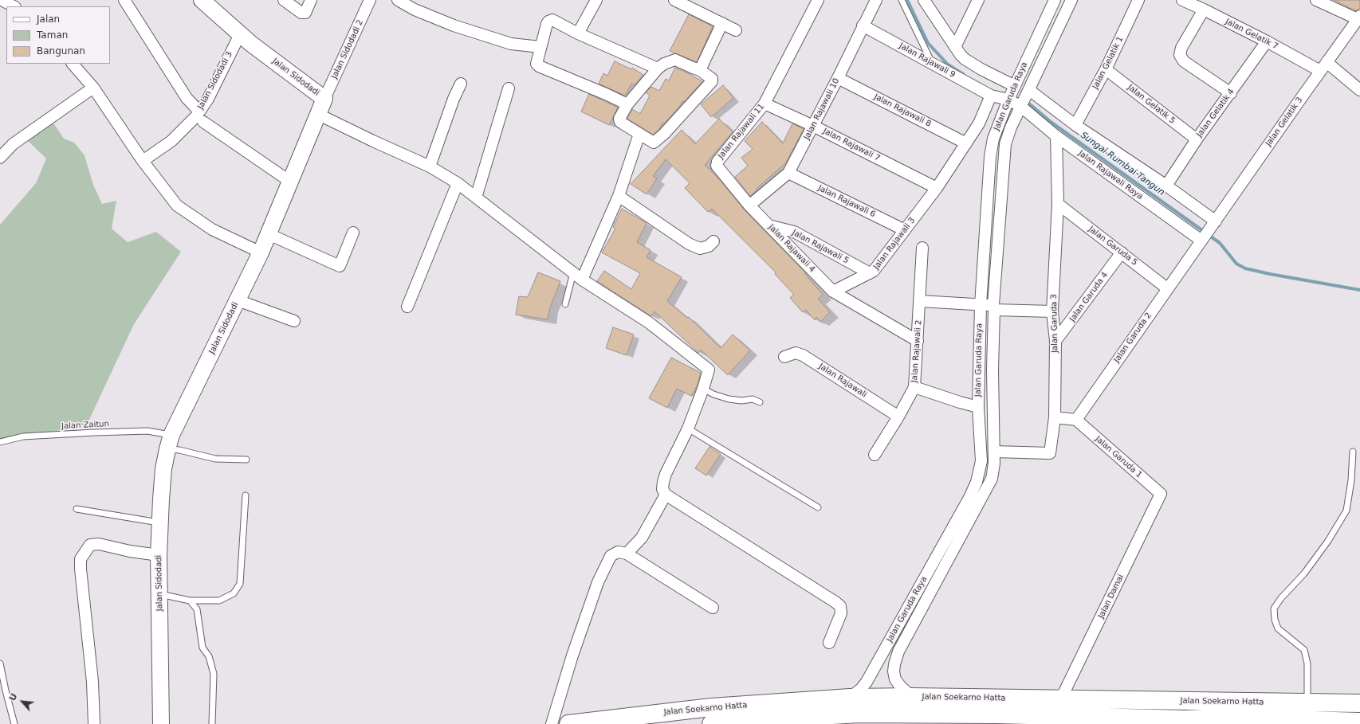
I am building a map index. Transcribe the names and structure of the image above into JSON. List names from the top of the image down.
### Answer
{
  "streets": {
    "main road": ["Jalan Soekarno Hatta"],
    "street": [
      "Jalan Gelatik 7",
      "Jalan Sidodadi 2",
      "Jalan Rajawali 9",
      "Jalan Gelatik 1",
      "Jalan Sidodadi",
      "Jalan Sidodadi 3",
      "Jalan Garuda Raya",
      "Jalan Gelatik 5",
      "Jalan Rajawali 10",
      "Jalan Rajawali 8",
      "Jalan Gelatik 4",
      "Jalan Gelatik 3",
      "Jalan Rajawali 11",
      "Jalan Rajawali 7",
      "Jalan Rajawali Raya",
      "Jalan Rajawali 6",
      "Jalan Rajawali 3",
      "Jalan Garuda 5",
      "Jalan Rajawali 5",
      "Jalan Rajawali 4",
      "Jalan Garuda 4",
      "Jalan Garuda 3",
      "Jalan Garuda 2",
      "Jalan Rajawali 2",
      "Jalan Rajawali",
      "Jalan Garuda 1",
      "Jalan Damai"
    ],
    "lane": ["Jalan Zaitun"]
  },
  "crossings": [
    ["Jalan Gelatik 7", "Jalan Gelatik 4"],
    ["Jalan Gelatik 7", "Jalan Gelatik 3"],
    ["Jalan Sidodadi 2", "Jalan Sidodadi"],
    ["Jalan Rajawali 9", "Jalan Garuda Raya"],
    ["Jalan Rajawali 9", "Jalan Rajawali 10"],
    ["Jalan Rajawali 9", "Jalan Rajawali Raya"],
    ["Jalan Rajawali 9", "Jalan Rajawali 3"],
    ["Jalan Gelatik 1", "Jalan Gelatik 5"],
    ["Jalan Sidodadi", "Jalan Sidodadi 3"],
    ["Jalan Sidodadi", "Jalan Zaitun"],
    ["Jalan Garuda Raya", "Jalan Rajawali Raya"],
    ["Jalan Garuda Raya", "Jalan Garuda 3"],
    ["Jalan Garuda Raya", "Jalan Rajawali 2"],
    ["Jalan Garuda Raya", "Jalan Soekarno Hatta"],
    ["Jalan Gelatik 5", "Jalan Gelatik 4"],
    ["Jalan Rajawali 10", "Jalan Rajawali 8"],
    ["Jalan Rajawali 10", "Jalan Rajawali 11"],
    ["Jalan Rajawali 10", "Jalan Rajawali 7"],
    ["Jalan Rajawali 10", "Jalan Rajawali 6"],
    ["Jalan Rajawali 10", "Jalan Rajawali 4"],
    ["Jalan Rajawali 8", "Jalan Rajawali 3"],
    ["Jalan Gelatik 3", "Jalan Rajawali Raya"],
    ["Jalan Gelatik 3", "Jalan Garuda 2"],
    ["Jalan Rajawali 11", "Jalan Rajawali 7"],
    ["Jalan Rajawali 11", "Jalan Rajawali 4"],
    ["Jalan Rajawali 7", "Jalan Rajawali 3"],
    ["Jalan Rajawali Raya", "Jalan Garuda 3"],
    ["Jalan Rajawali Raya", "Jalan Garuda 2"],
    ["Jalan Rajawali 6", "Jalan Rajawali 3"],
    ["Jalan Rajawali 3", "Jalan Rajawali 5"],
    ["Jalan Rajawali 3", "Jalan Rajawali 4"],
    ["Jalan Garuda 5", "Jalan Garuda 4"],
    ["Jalan Garuda 5", "Jalan Garuda 3"],
    ["Jalan Garuda 5", "Jalan Garuda 2"],
    ["Jalan Rajawali 5", "Jalan Rajawali 4"],
    ["Jalan Garuda 4", "Jalan Garuda 3"],
    ["Jalan Garuda 2", "Jalan Garuda 1"],
    ["Jalan Garuda 1", "Jalan Damai"],
    ["Jalan Damai", "Jalan Soekarno Hatta"]
  ],
  "water": ["Sungai Rumbai Tangun"],
  "legend": ["Jalan", "Taman", "Bangunan"],
  "north": "top left"
}
